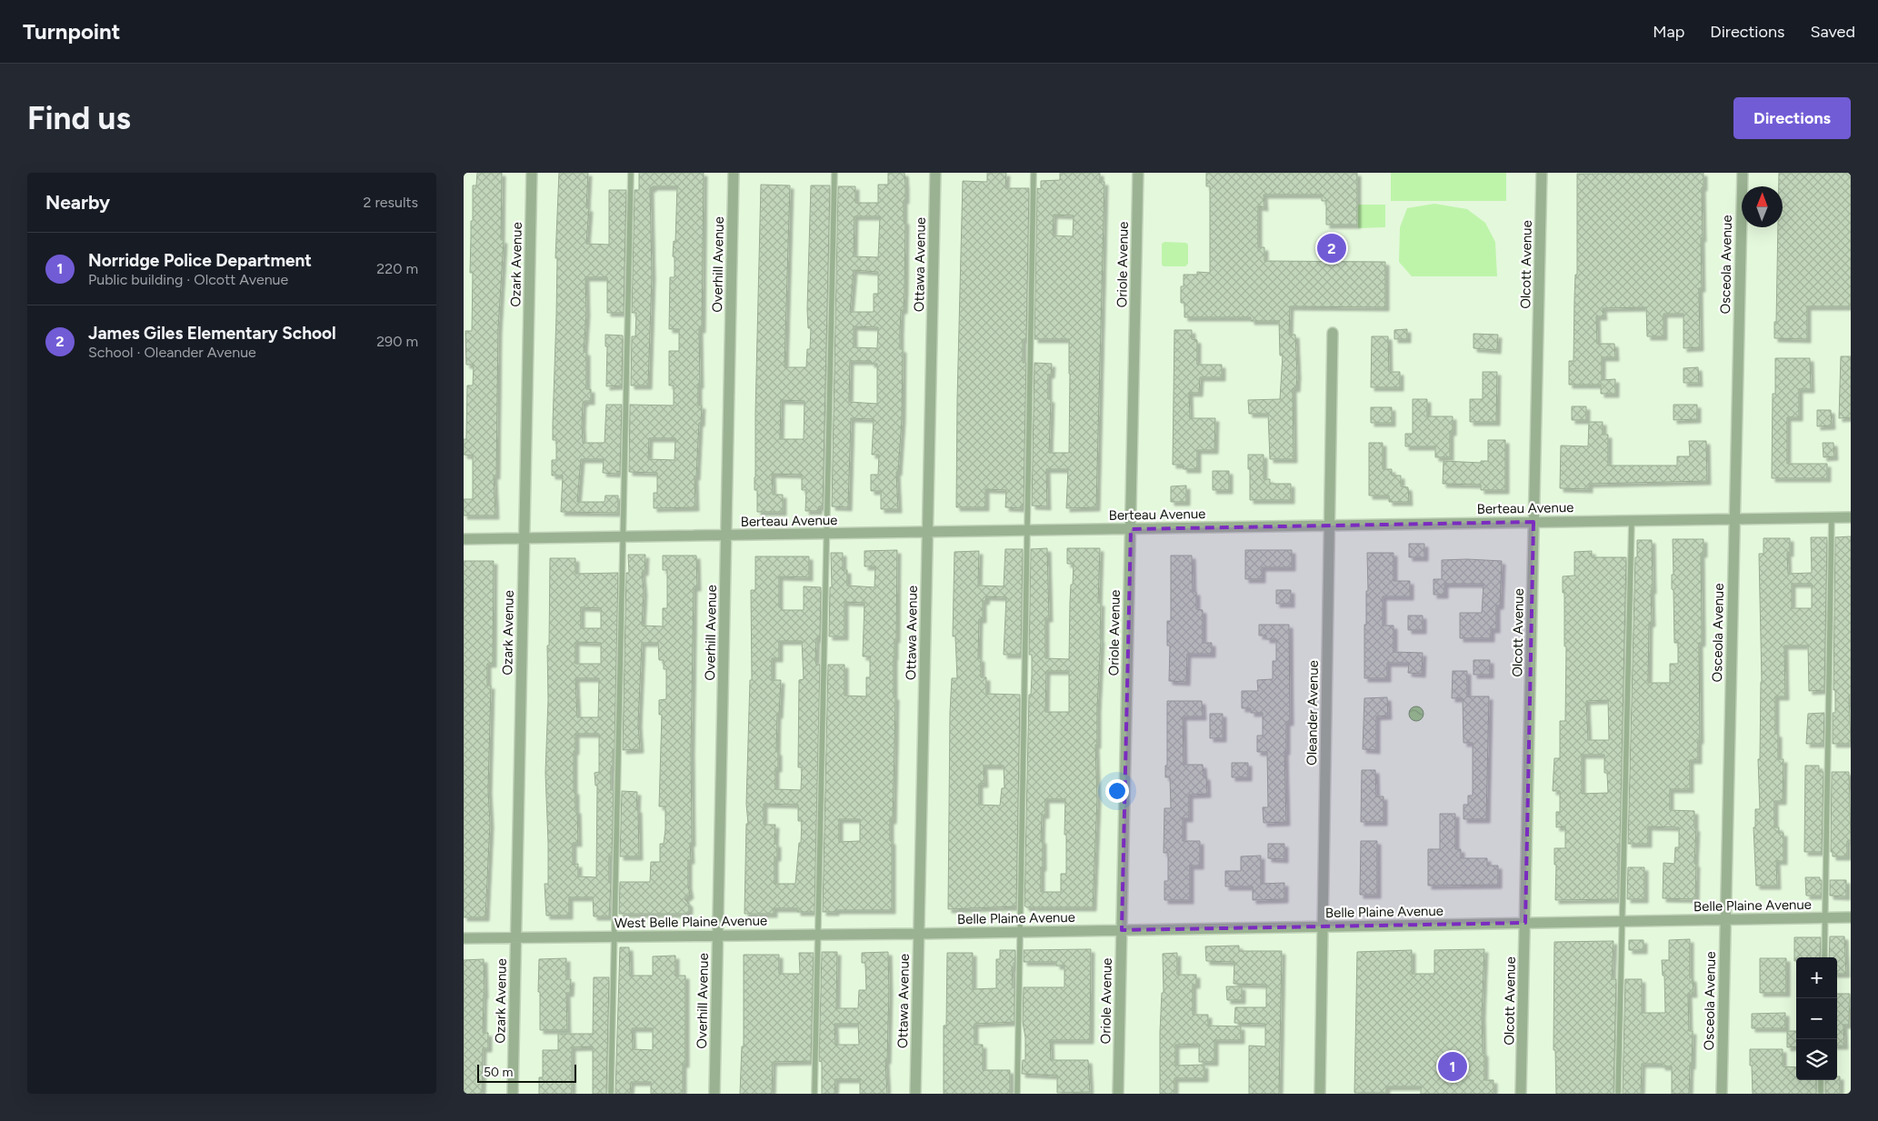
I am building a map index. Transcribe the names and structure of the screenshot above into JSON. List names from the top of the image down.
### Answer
{
  "streets": {
    "street": [
      "Ozark Avenue",
      "Overhill Avenue",
      "Ottawa Avenue",
      "Oriole Avenue",
      "Olcott Avenue",
      "Osceola Avenue",
      "Berteau Avenue",
      "Oleander Avenue",
      "Belle Plaine Avenue",
      "West Belle Plaine Avenue"
    ]
  },
  "crossings": [
    ["Ozark Avenue", "Berteau Avenue"],
    ["Ozark Avenue", "West Belle Plaine Avenue"],
    ["Overhill Avenue", "Berteau Avenue"],
    ["Overhill Avenue", "West Belle Plaine Avenue"],
    ["Ottawa Avenue", "Berteau Avenue"],
    ["Ottawa Avenue", "Belle Plaine Avenue"],
    ["Ottawa Avenue", "West Belle Plaine Avenue"],
    ["Oriole Avenue", "Berteau Avenue"],
    ["Oriole Avenue", "Belle Plaine Avenue"],
    ["Olcott Avenue", "Berteau Avenue"],
    ["Olcott Avenue", "Belle Plaine Avenue"],
    ["Osceola Avenue", "Berteau Avenue"],
    ["Osceola Avenue", "Belle Plaine Avenue"],
    ["Berteau Avenue", "Oleander Avenue"],
    ["Oleander Avenue", "Belle Plaine Avenue"],
    ["Belle Plaine Avenue", "West Belle Plaine Avenue"]
  ],
  "scale_bar": "50 m",
  "north": "top",
  "page": {
    "header": "Turnpoint",
    "nav": ["Map", "Directions", "Saved"],
    "buttons": "Directions",
    "title": "Find us",
    "heading": ["Nearby", "2 results"],
    "list": [
      {
        "mark": "1",
        "name": "Norridge Police Department",
        "note": "Public building · Olcott Avenue",
        "value": "220 m"
      },
      {
        "mark": "2",
        "name": "James Giles Elementary School",
        "note": "School · Oleander Avenue",
        "value": "290 m"
      }
    ],
    "pins": ["2", "1"],
    "map_buttons": ["+", "−"],
    "scale": "50 m"
  }
}
